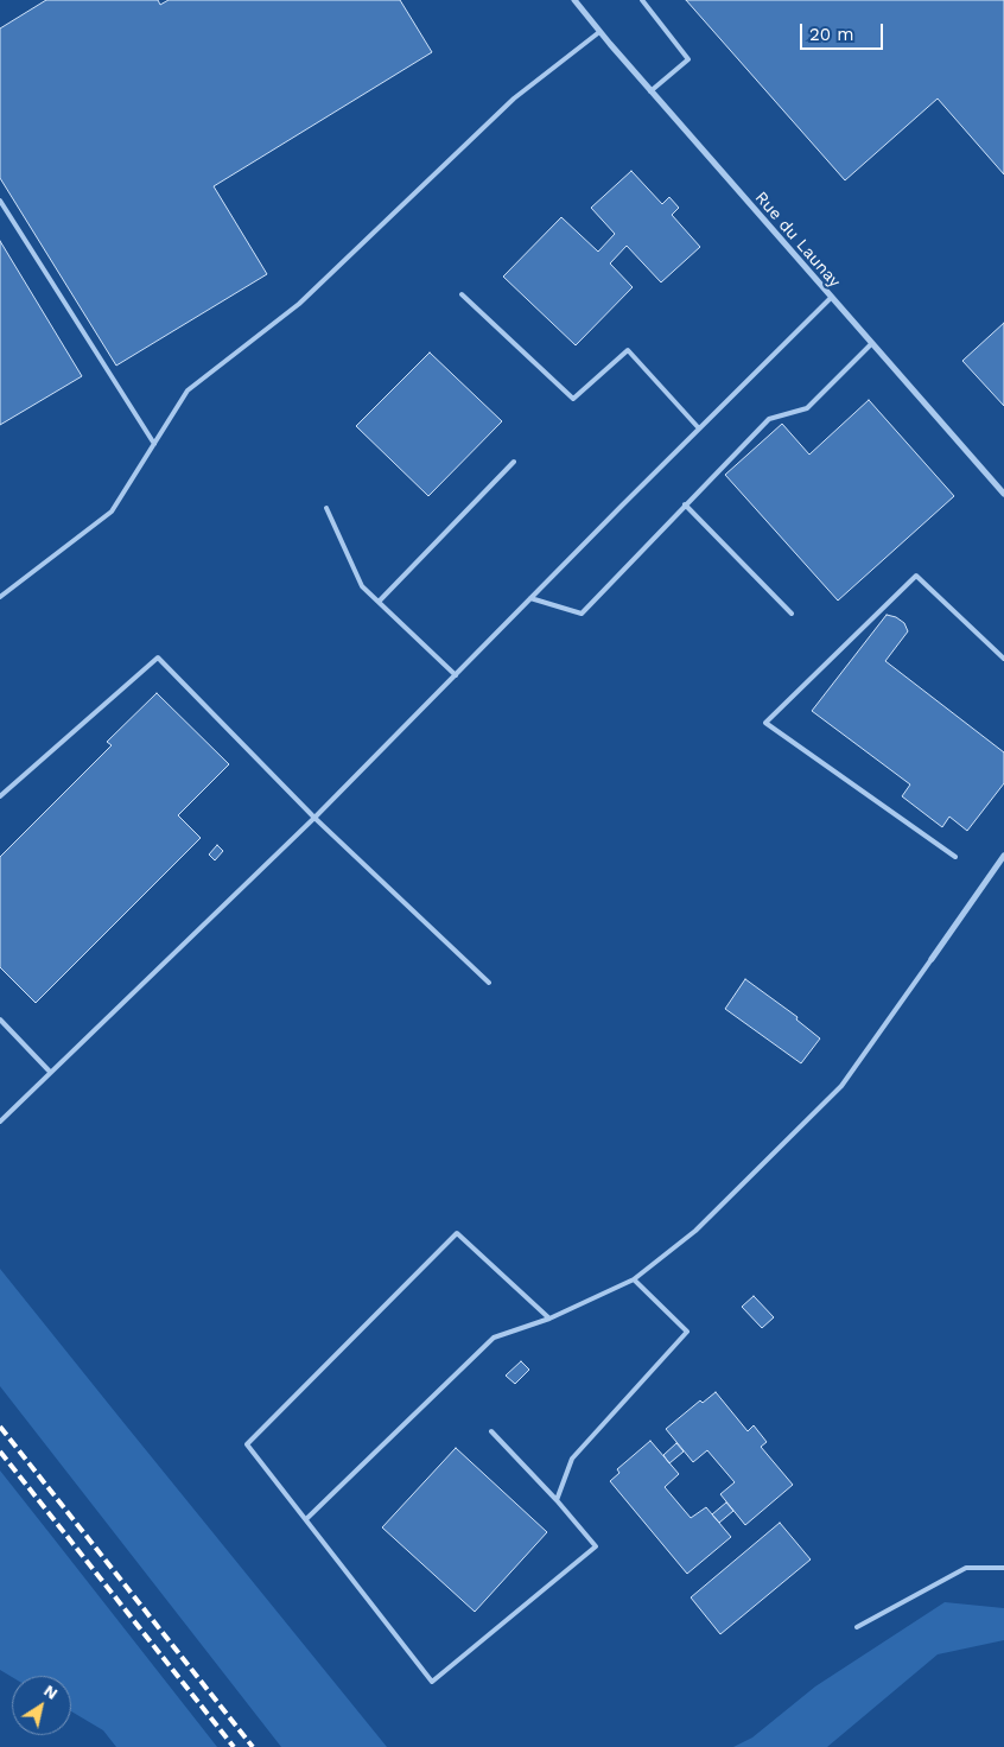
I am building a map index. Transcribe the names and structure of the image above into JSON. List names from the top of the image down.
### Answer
{
  "streets": {
    "street": ["Rue du Launay"]
  },
  "scale_bar": "20 m",
  "north": "top right"
}
